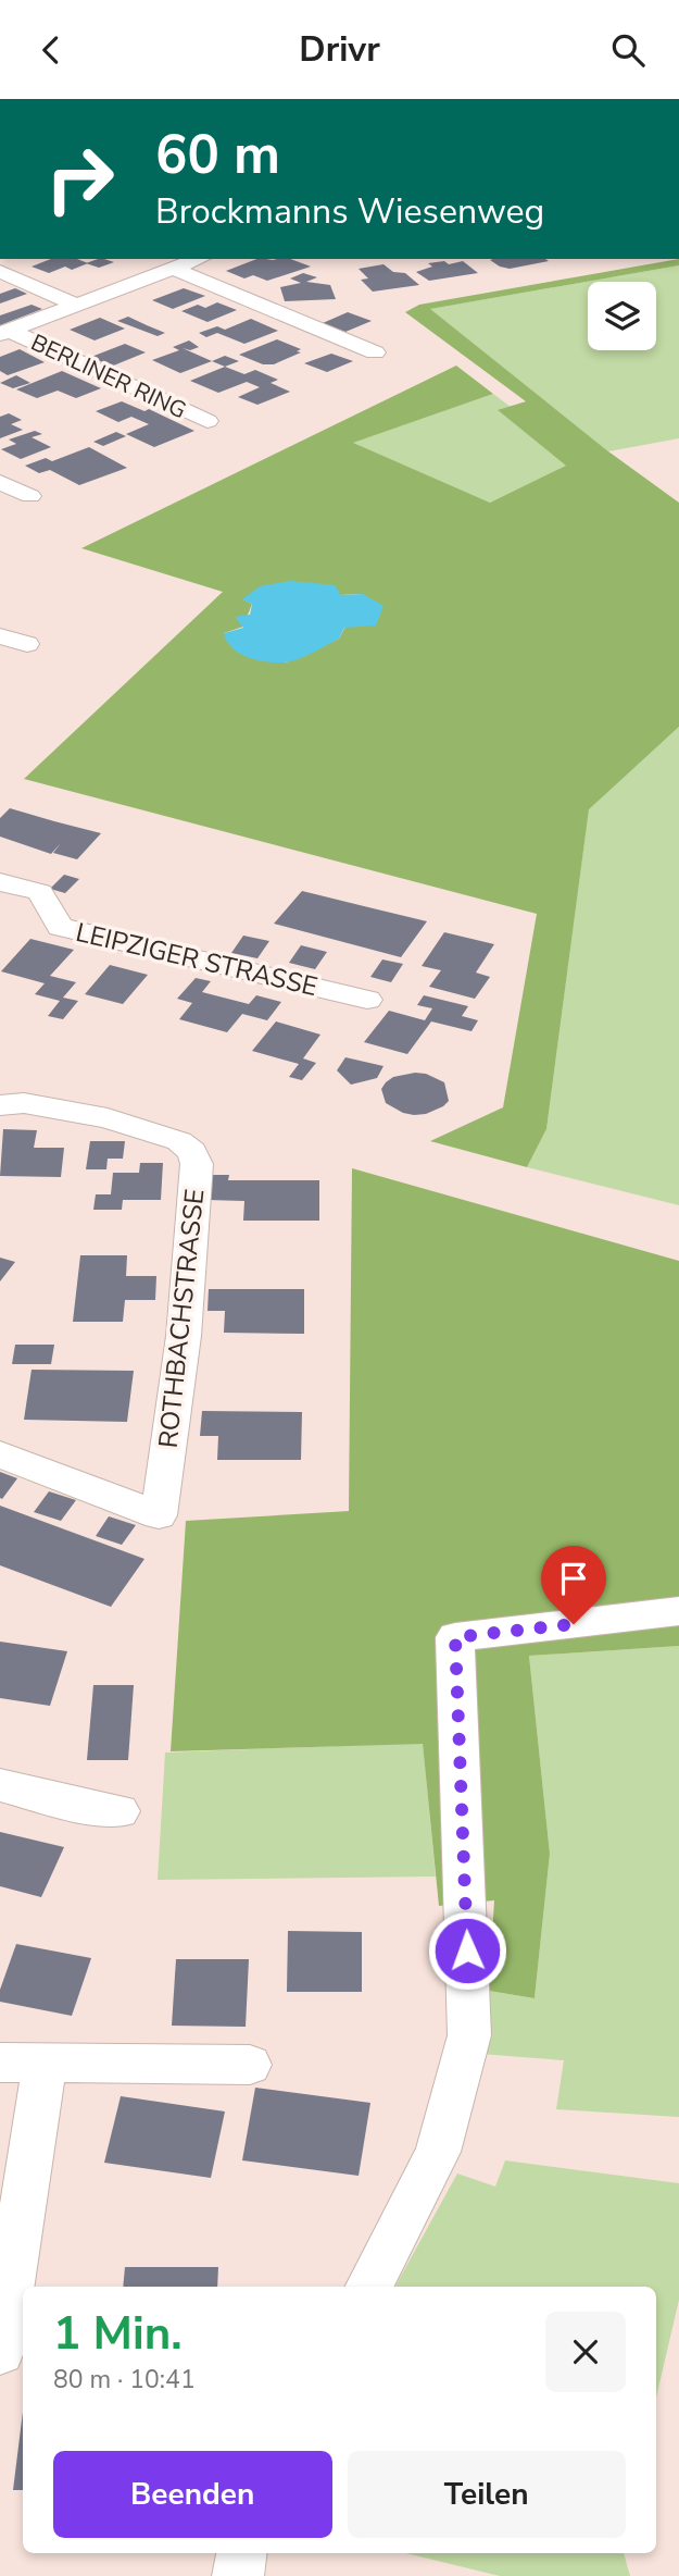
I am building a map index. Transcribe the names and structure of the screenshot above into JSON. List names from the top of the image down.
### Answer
{
  "streets": {
    "street": ["BERLINER RING", "LEIPZIGER STRASSE", "ROTHBACHSTRASSE"]
  },
  "page": {
    "header": "Drivr",
    "turn": ["60 m", "Brockmanns Wiesenweg"],
    "heading": ["1 Min.", "80 m · 10:41"],
    "buttons": ["Beenden", "Teilen"]
  }
}
